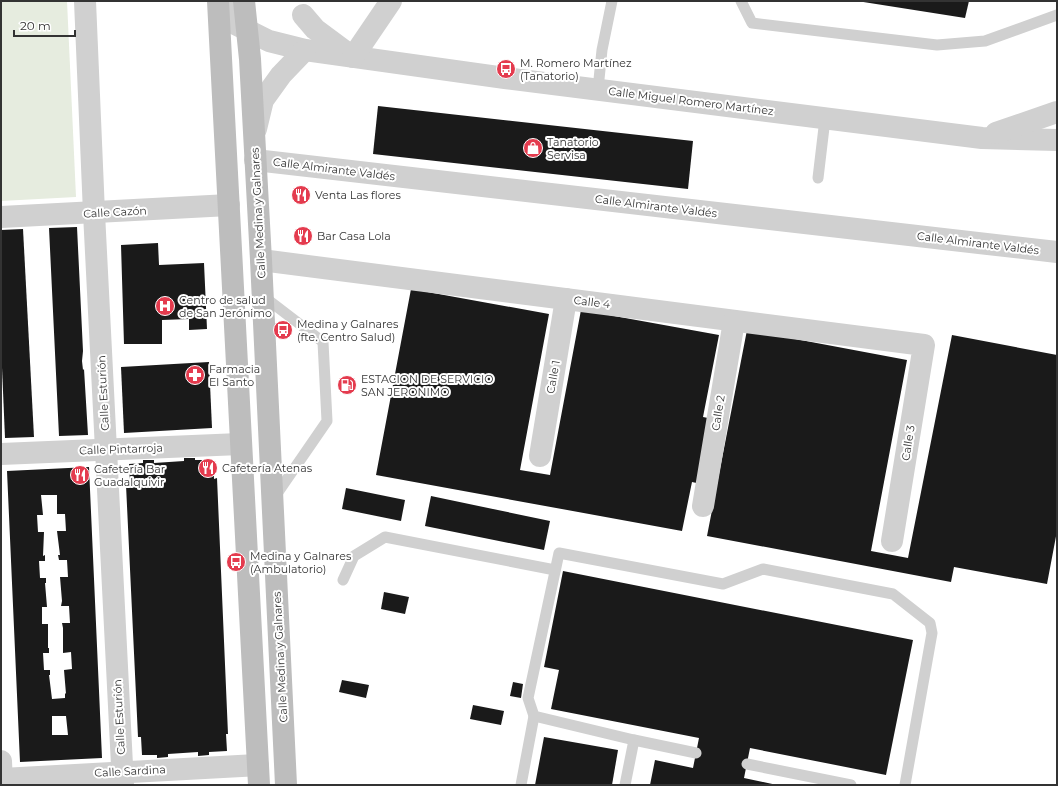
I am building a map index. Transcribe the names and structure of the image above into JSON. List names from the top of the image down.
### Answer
{
  "streets": {
    "main road": ["Calle Medina y Galnares"],
    "street": [
      "Calle Miguel Romero Martínez",
      "Calle Almirante Valdés",
      "Calle Cazón",
      "Calle 4",
      "Calle 1",
      "Calle Esturión",
      "Calle 2",
      "Calle 3",
      "Calle Pintarroja",
      "Calle Sardina"
    ]
  },
  "crossings": [
    ["Calle Miguel Romero Martínez", "Calle Medina y Galnares"],
    ["Calle Almirante Valdés", "Calle Medina y Galnares"],
    ["Calle Cazón", "Calle Esturión"],
    ["Calle Medina y Galnares", "Calle 4"],
    ["Calle 4", "Calle 1"],
    ["Calle 4", "Calle 2"],
    ["Calle 4", "Calle 3"],
    ["Calle Esturión", "Calle Pintarroja"],
    ["Calle Esturión", "Calle Sardina"]
  ],
  "places": {
    "bus stop": ["M. Romero Martínez (Tanatorio)", "Medina y Galnares (fte. Centro Salud)", "Medina y Galnares (Ambulatorio)"],
    "shop": ["Tanatorio Servisa"],
    "restaurant": [
      "Venta Las flores",
      "Bar Casa Lola",
      "Cafetería Atenas",
      "Cafetería Bar Guadalquivir"
    ],
    "hospital": ["Centro de salud de San Jerónimo"],
    "pharmacy": ["Farmacia El Santo"],
    "fuel station": ["ESTACION DE SERVICIO SAN JERONIMO"]
  },
  "scale_bar": "20 m"
}
